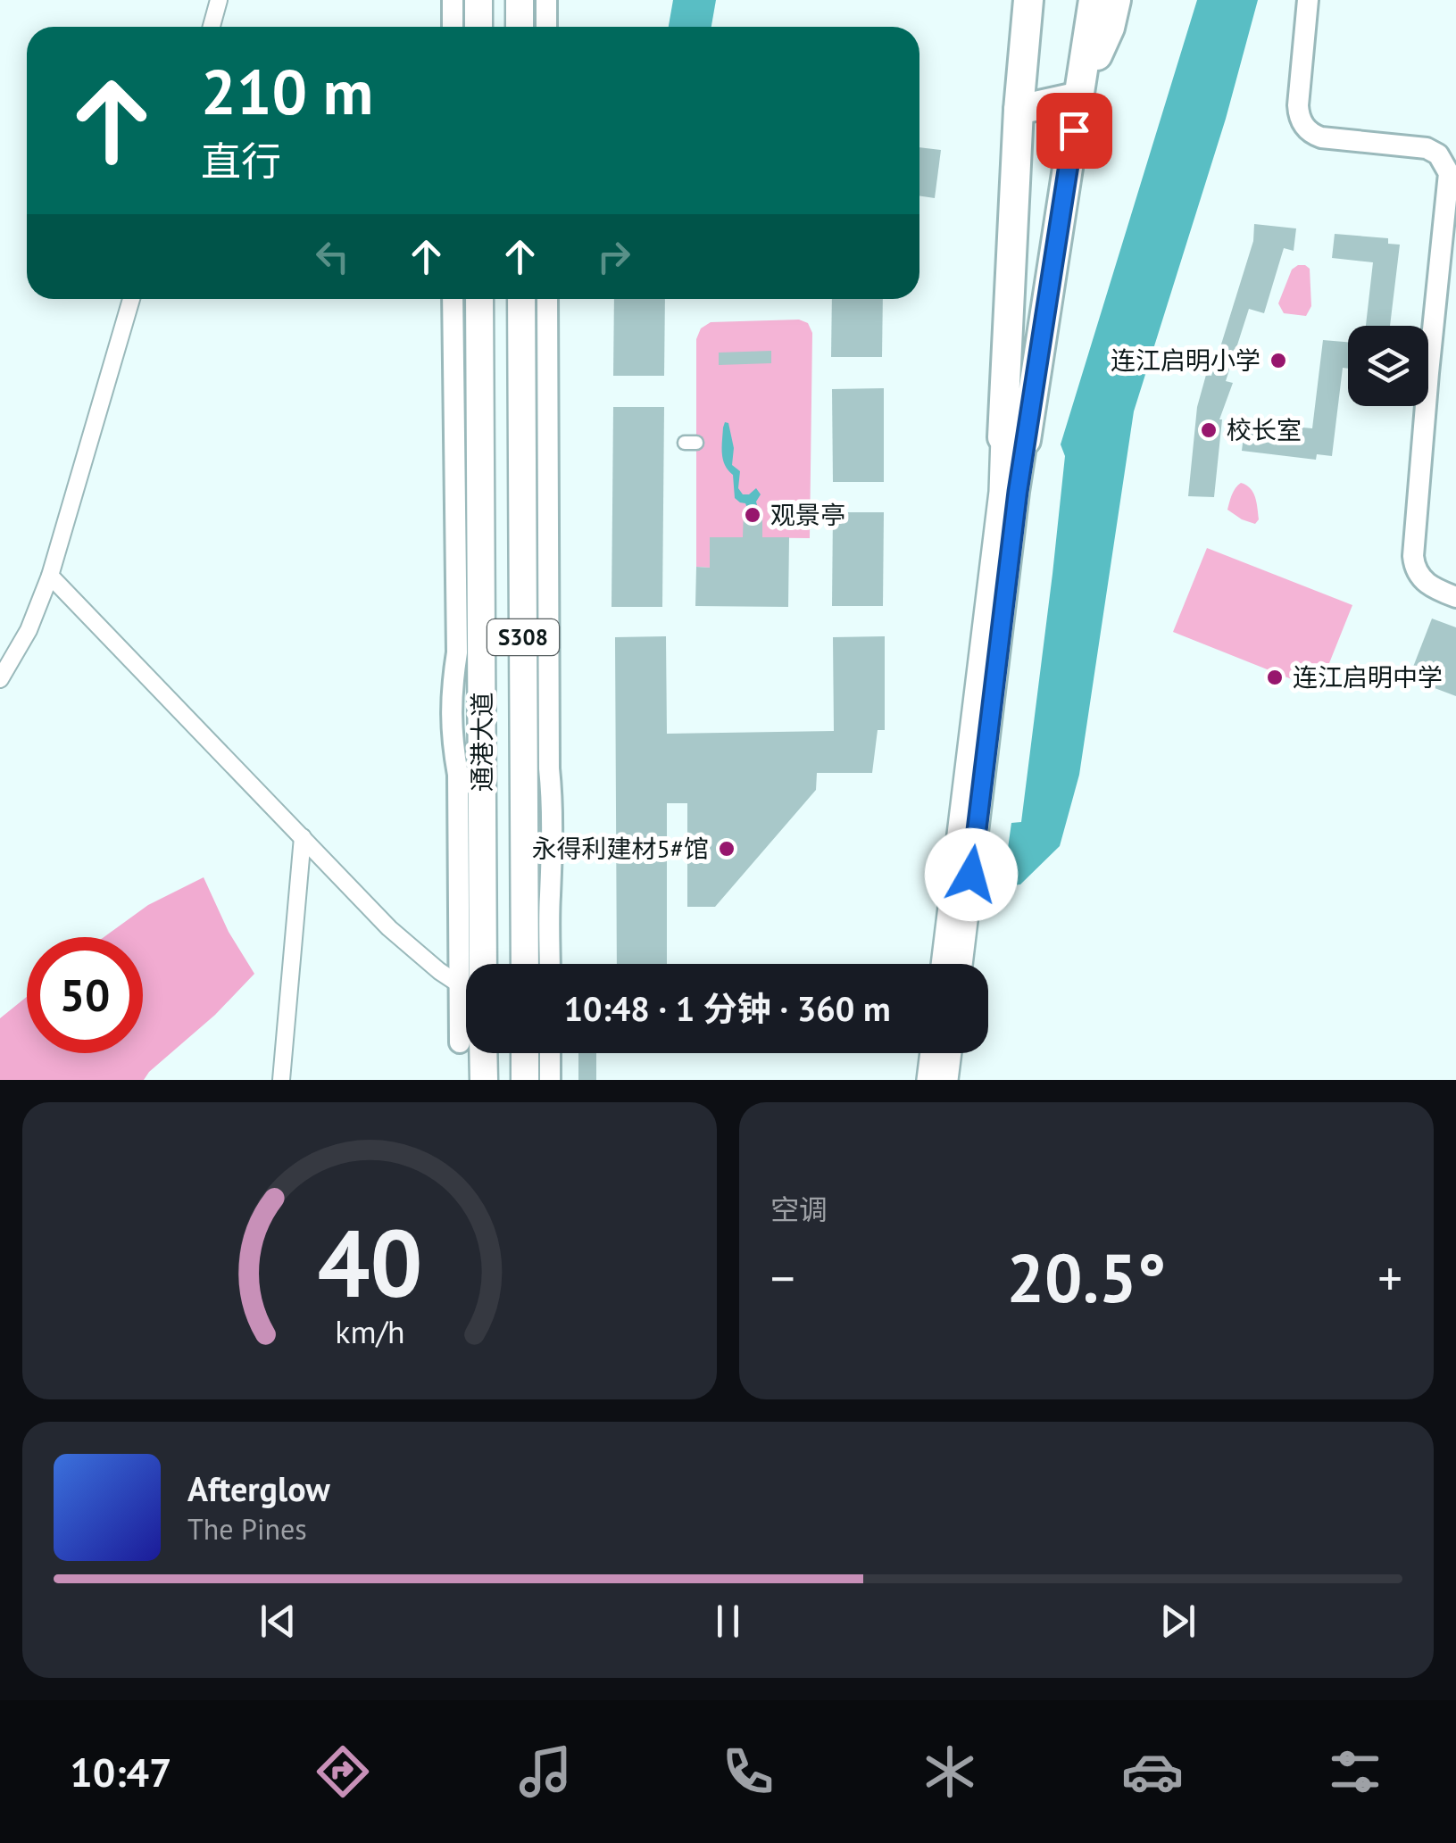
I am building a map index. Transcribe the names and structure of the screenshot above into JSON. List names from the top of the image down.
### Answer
{
  "streets": {
    "main road": ["S308", "通港大道"]
  },
  "places": [
    "连江启明小学",
    "校长室",
    "观景亭",
    "连江启明中学",
    "永得利建材5#馆"
  ],
  "page": {
    "turn": ["210 m", "直行"],
    "limit": "50",
    "trip": "10:48 · 1 分钟 · 360 m",
    "tile": "空调",
    "heat": ["−", "20.5°", "+"],
    "song": ["Afterglow", "The Pines"],
    "tabs": "10:47",
    "gauge": ["40", "km/h"]
  }
}
